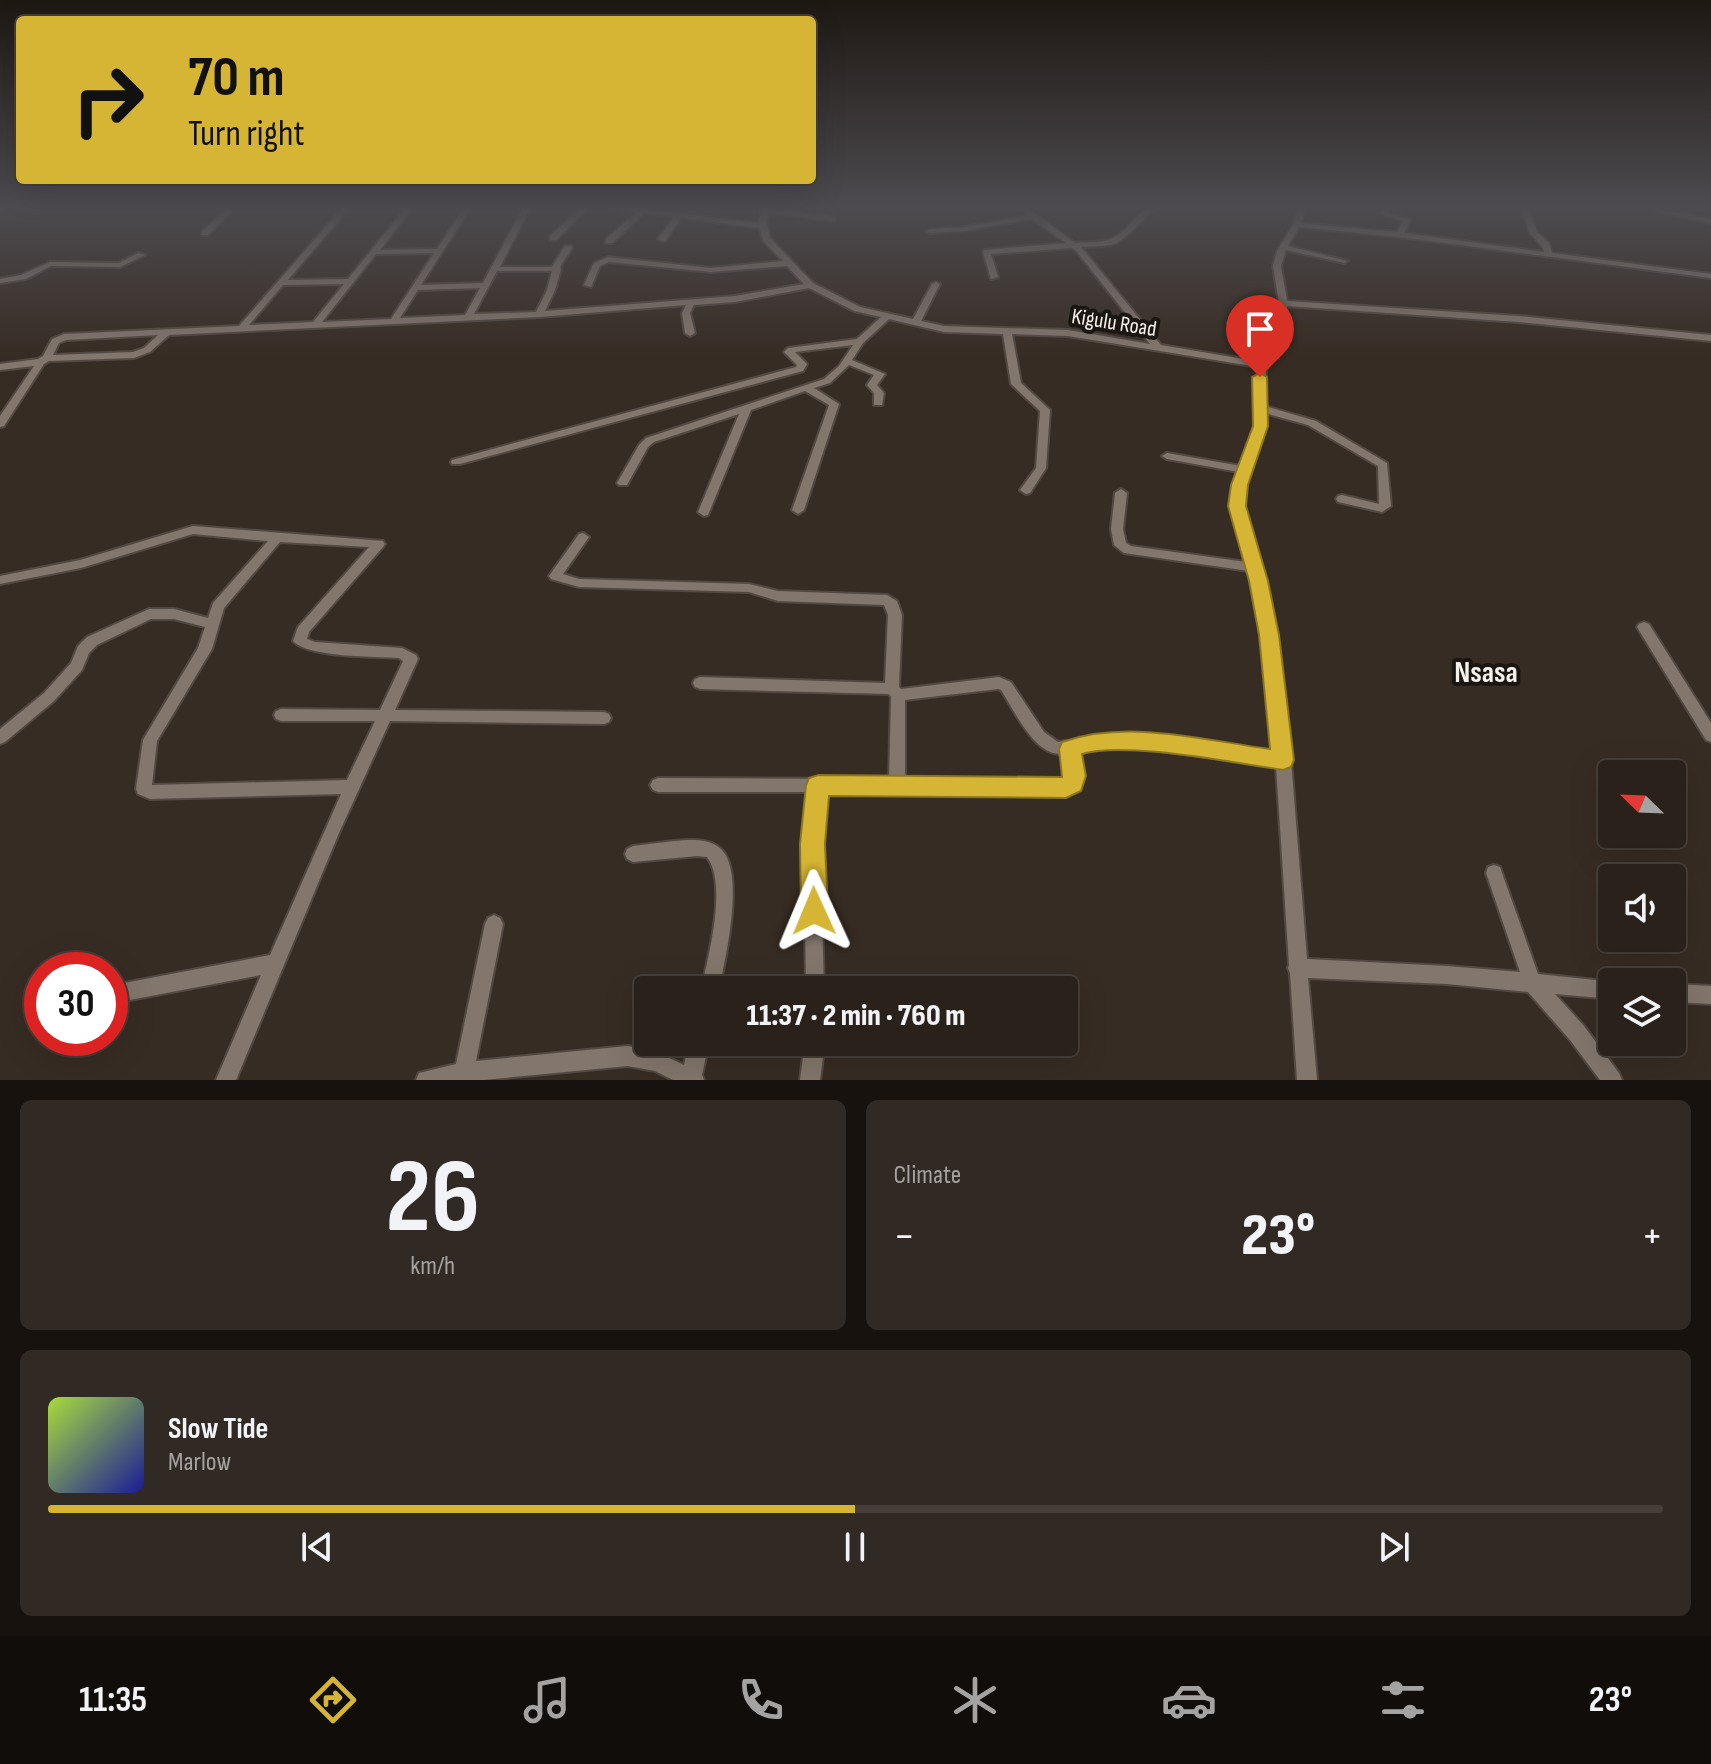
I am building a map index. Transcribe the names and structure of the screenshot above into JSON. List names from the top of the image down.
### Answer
{
  "streets": {
    "street": ["Kigulu Road"]
  },
  "districts": ["Nsasa"],
  "north": "top left",
  "page": {
    "turn": ["70 m", "Turn right"],
    "limit": "30",
    "trip": "11:37 · 2 min · 760 m",
    "tile": [
      ["26", "km/h"],
      "Climate"
    ],
    "heat": ["−", "23°", "+"],
    "song": ["Slow Tide", "Marlow"],
    "tabs": ["11:35", "23°"]
  }
}
